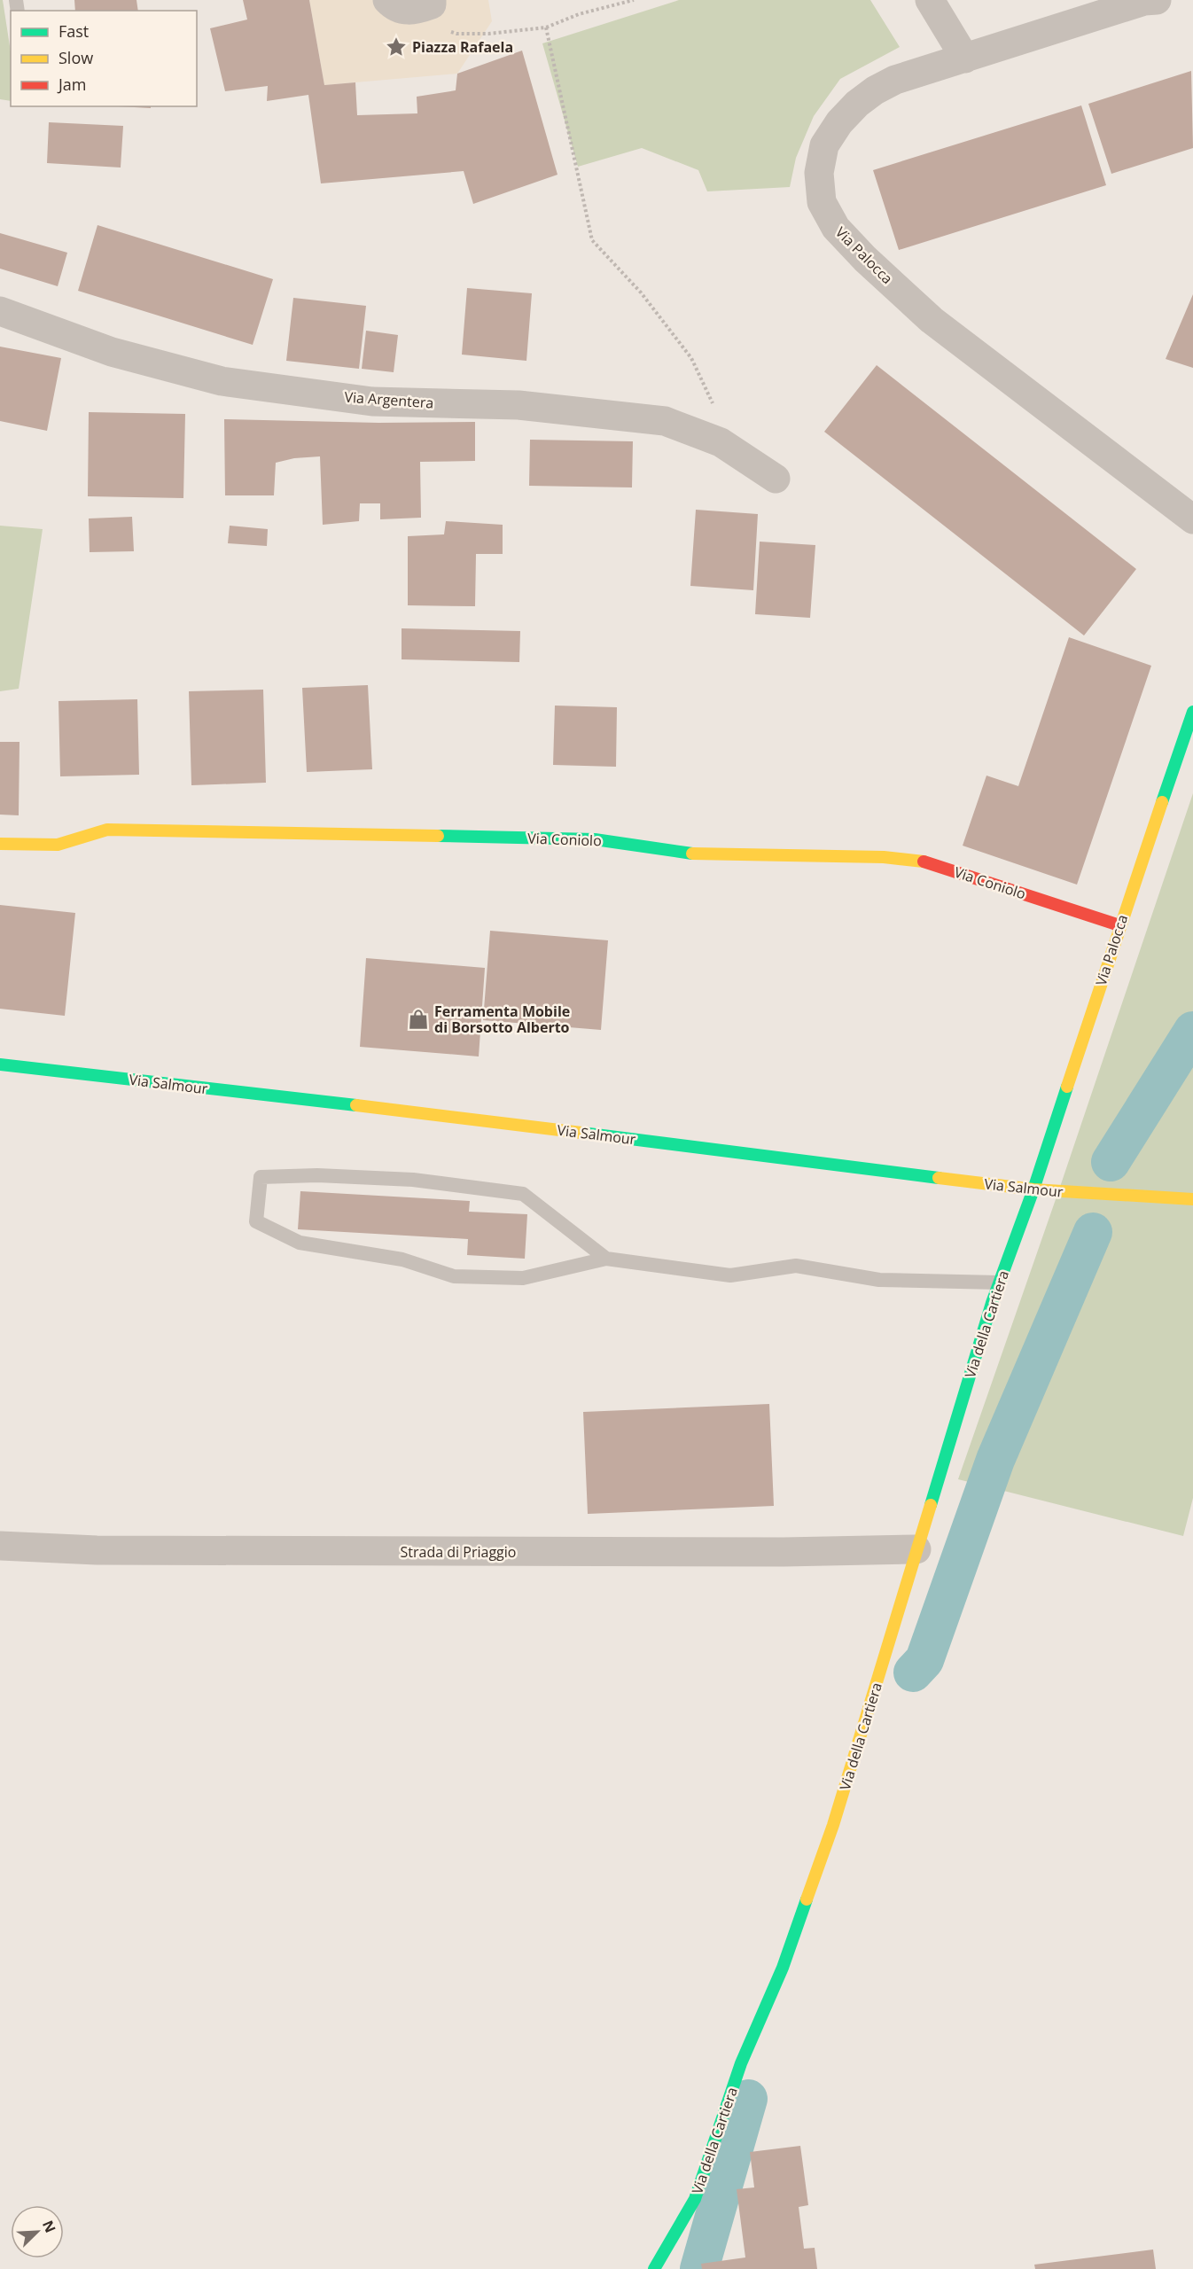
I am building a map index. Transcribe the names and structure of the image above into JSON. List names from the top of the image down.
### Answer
{
  "streets": {
    "street": [
      "Via Palocca",
      "Via Argentera",
      "Via Coniolo",
      "Via Salmour",
      "Via della Cartiera",
      "Strada di Priaggio"
    ]
  },
  "crossings": [
    ["Via Palocca", "Via Coniolo"],
    ["Via Palocca", "Via Salmour"],
    ["Via Palocca", "Via della Cartiera"],
    ["Via Salmour", "Via della Cartiera"],
    ["Via della Cartiera", "Strada di Priaggio"]
  ],
  "places": {
    "place": ["Piazza Rafaela"],
    "shop": ["Ferramenta Mobile di Borsotto Alberto"]
  },
  "legend": ["Fast", "Slow", "Jam"],
  "north": "top right"
}
